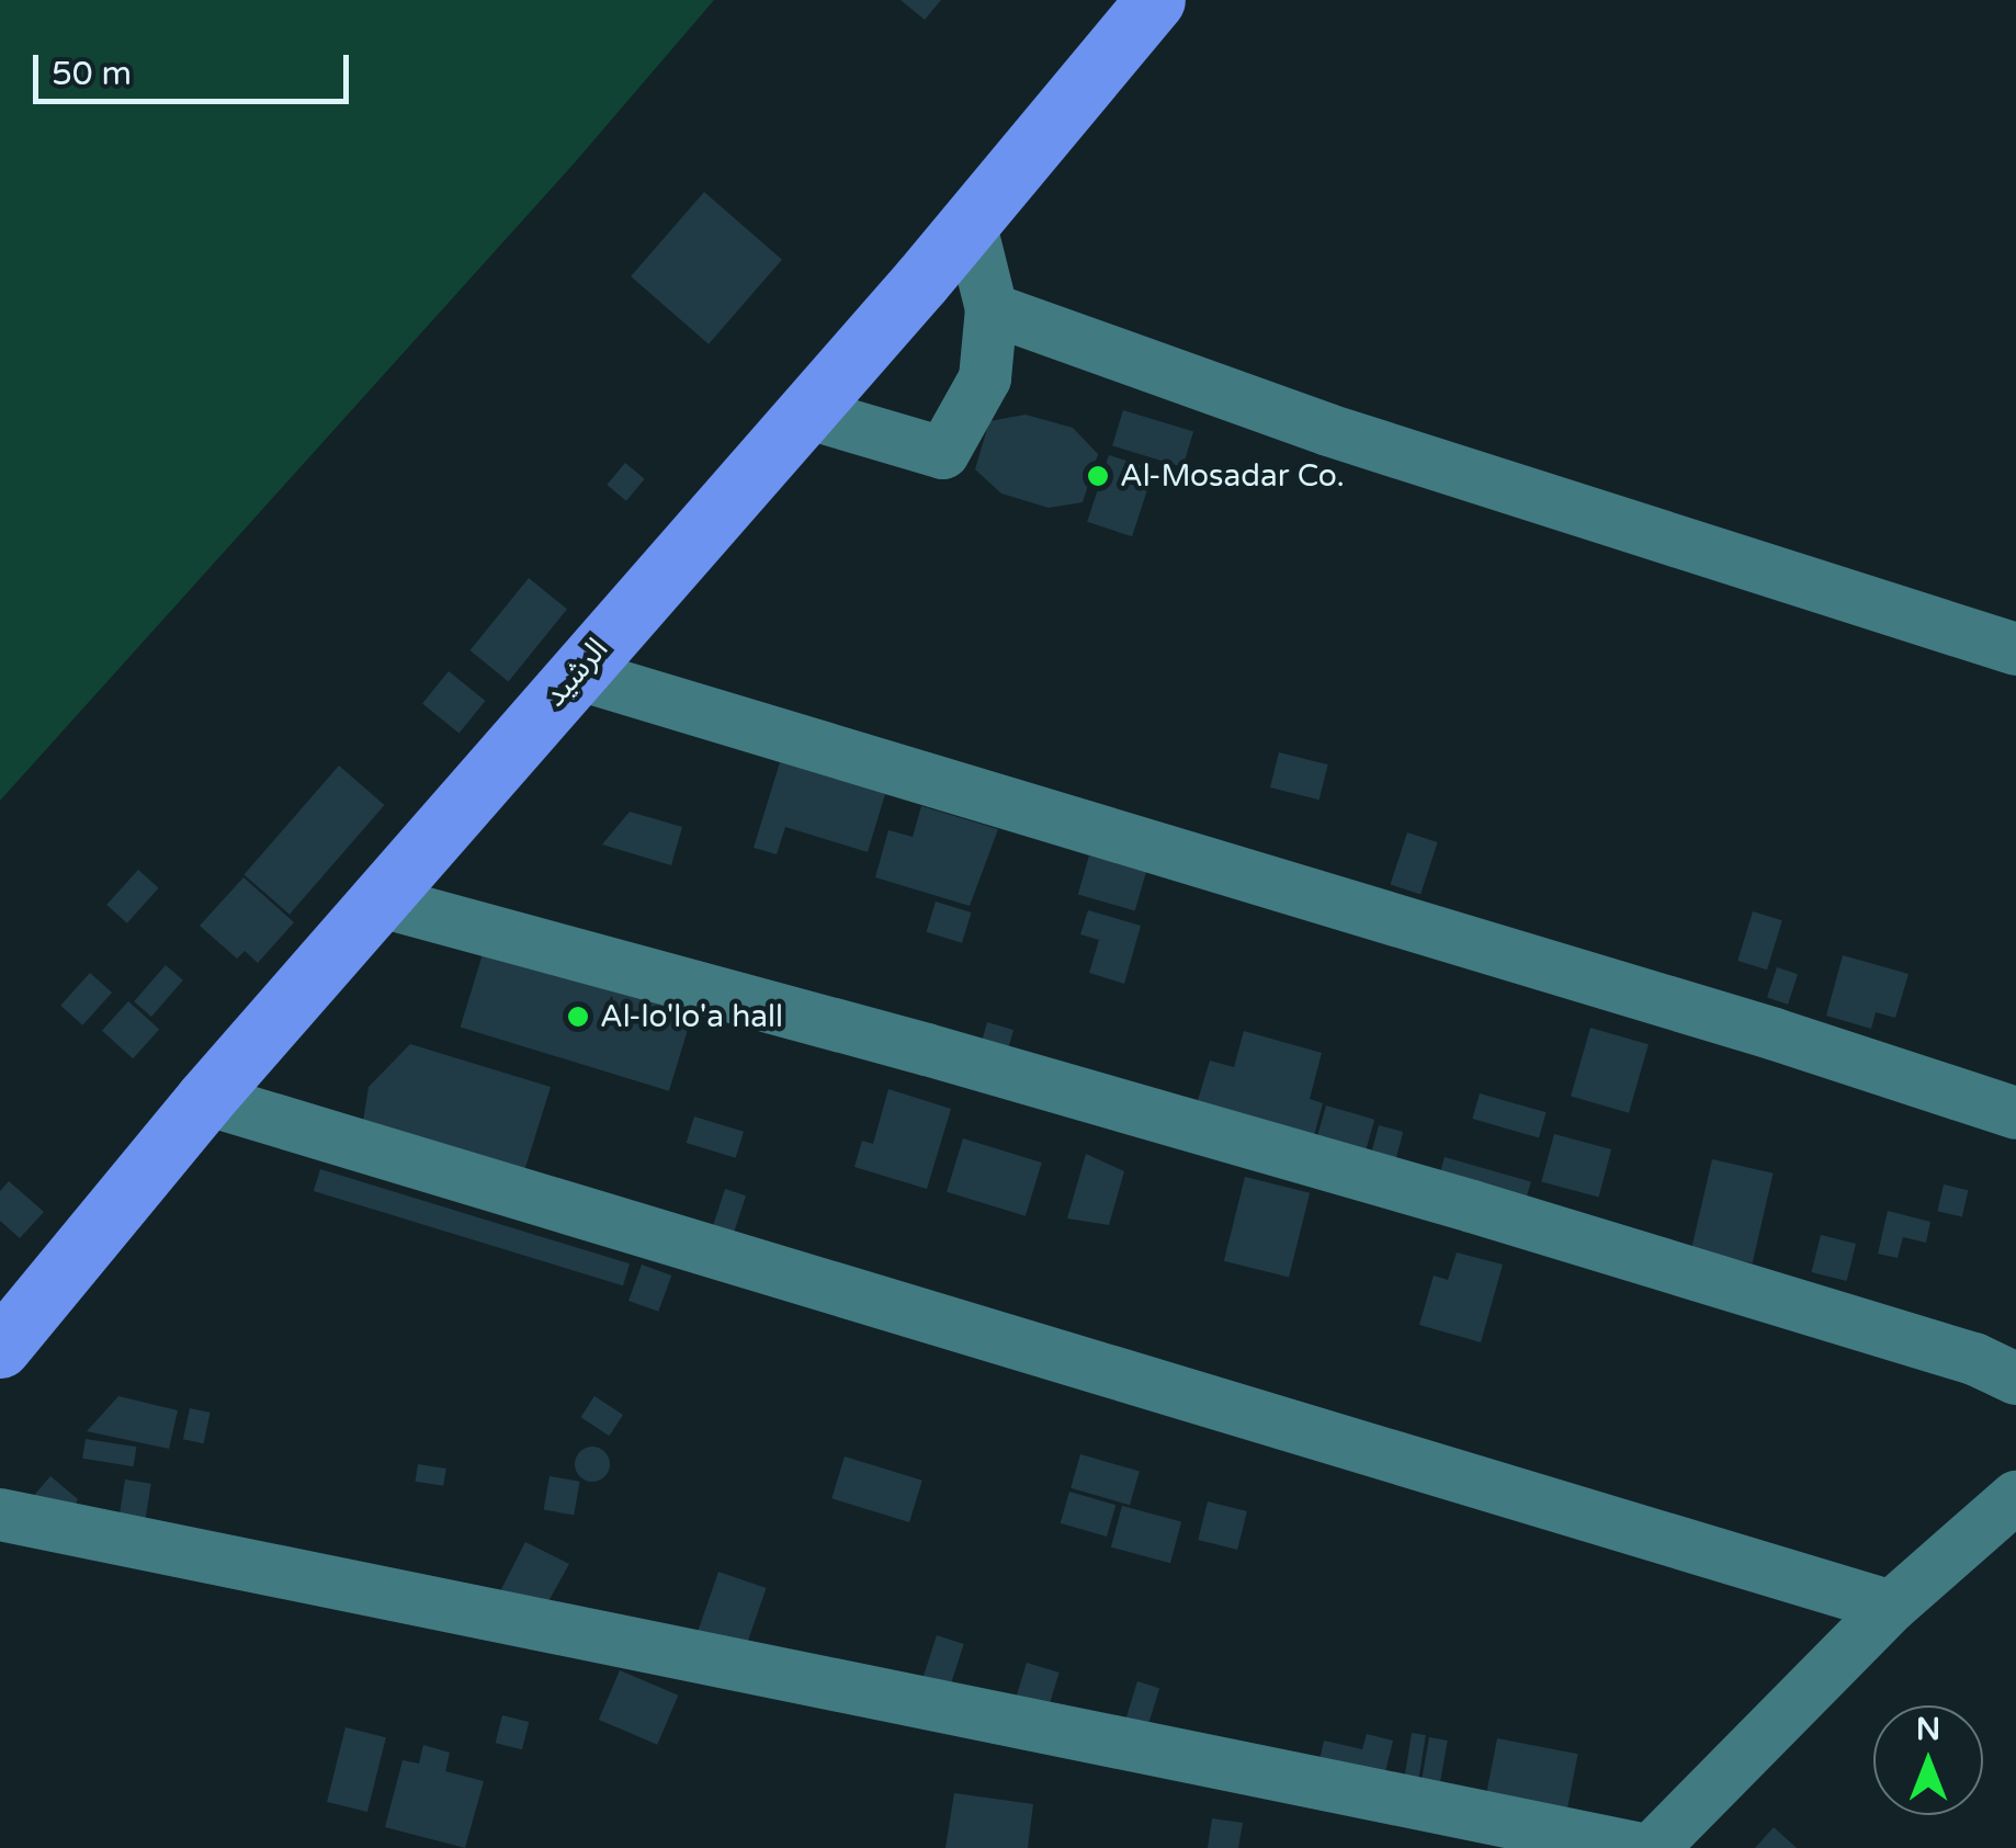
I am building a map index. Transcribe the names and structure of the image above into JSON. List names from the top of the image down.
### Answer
{
  "streets": {
    "main road": ["الرشيد"]
  },
  "places": ["Al-Mosadar Co.", "Al-lo'lo'a hall"],
  "scale_bar": "50 m",
  "north": "top"
}
